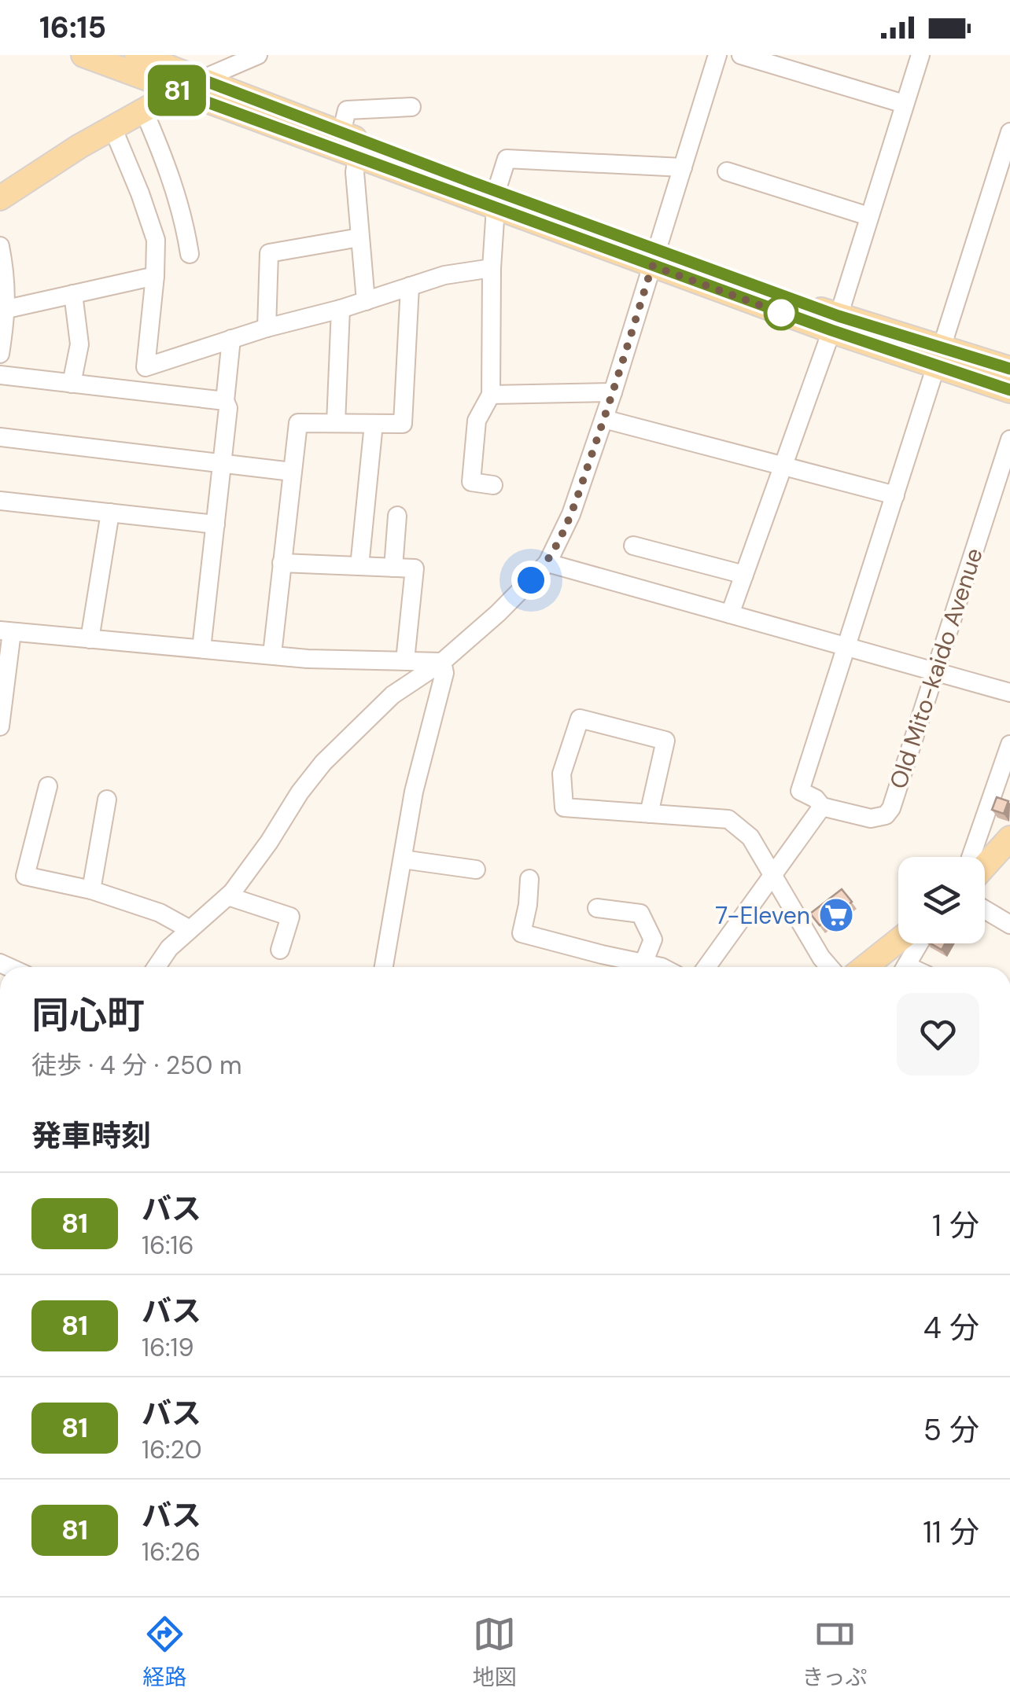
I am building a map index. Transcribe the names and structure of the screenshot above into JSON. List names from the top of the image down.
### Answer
{
  "streets": {
    "street": ["Old Mito-kaido Avenue"]
  },
  "places": {
    "supermarket": ["7-Eleven"]
  },
  "lines": ["bus line 81"],
  "page": {
    "status": "16:15",
    "on_map": "81",
    "heading": [
      ["同心町", "徒歩 · 4 分 · 250 m"],
      "発車時刻"
    ],
    "list": [
      {
        "mark": "81",
        "name": "バス",
        "note": "16:16",
        "value": "1 分"
      },
      {
        "mark": "81",
        "name": "バス",
        "note": "16:19",
        "value": "4 分"
      },
      {
        "mark": "81",
        "name": "バス",
        "note": "16:20",
        "value": "5 分"
      },
      {
        "mark": "81",
        "name": "バス",
        "note": "16:26",
        "value": "11 分"
      }
    ],
    "tabs": ["経路", "地図", "きっぷ"]
  }
}
